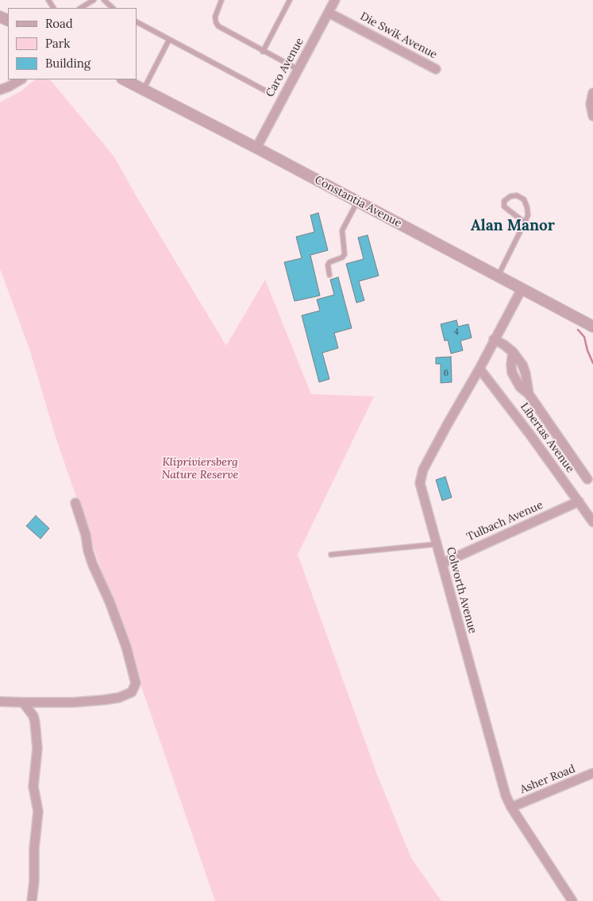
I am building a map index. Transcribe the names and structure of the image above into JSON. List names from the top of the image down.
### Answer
{
  "streets": {
    "street": [
      "Die Swik Avenue",
      "Caro Avenue",
      "Constantia Avenue",
      "Libertas Avenue",
      "Tulbach Avenue",
      "Colworth Avenue",
      "Asher Road"
    ]
  },
  "crossings": [
    ["Die Swik Avenue", "Caro Avenue"],
    ["Caro Avenue", "Constantia Avenue"],
    ["Constantia Avenue", "Colworth Avenue"],
    ["Libertas Avenue", "Tulbach Avenue"],
    ["Libertas Avenue", "Colworth Avenue"],
    ["Tulbach Avenue", "Colworth Avenue"],
    ["Colworth Avenue", "Asher Road"]
  ],
  "districts": ["Alan Manor"],
  "parks": ["Klipriviersberg Nature Reserve"],
  "house_numbers": ["4", "6"],
  "legend": ["Road", "Park", "Building"]
}
